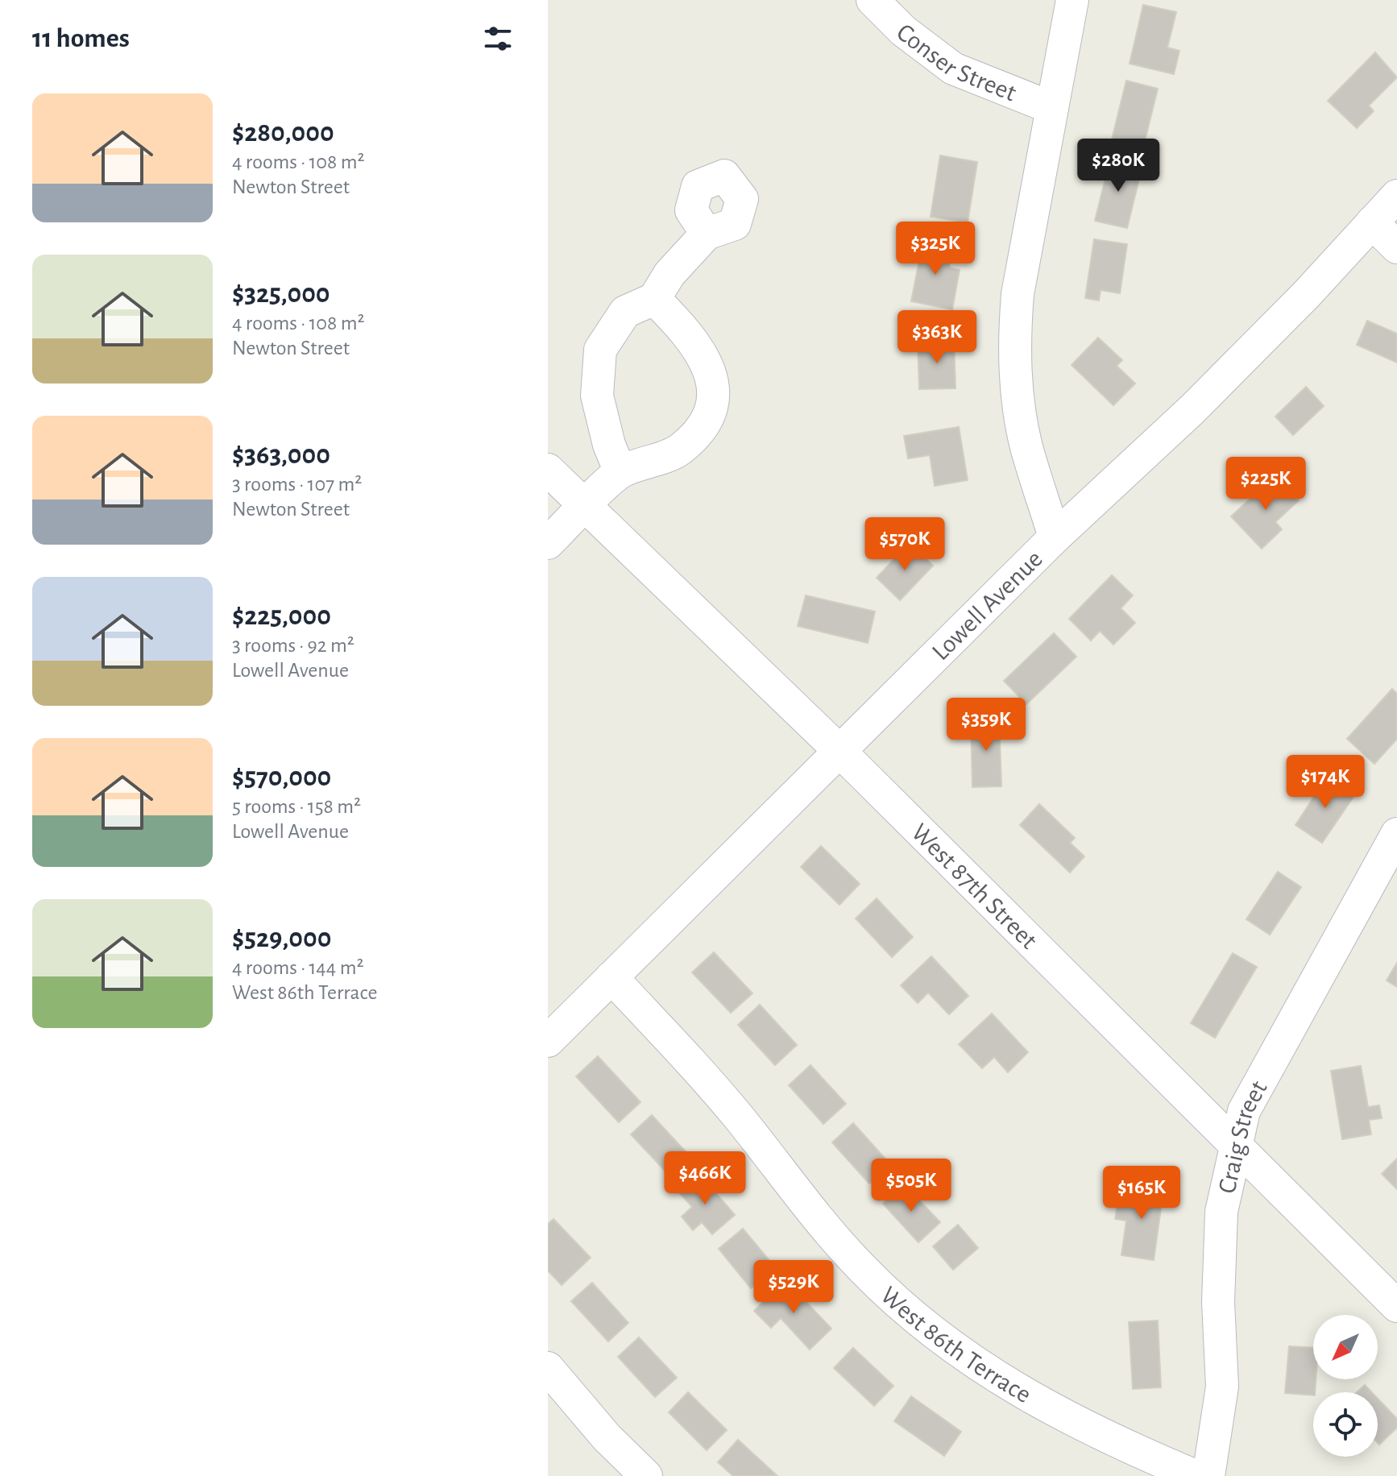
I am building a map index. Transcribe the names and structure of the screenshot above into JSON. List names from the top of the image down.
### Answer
{
  "streets": {
    "street": [
      "Conser Street",
      "Lowell Avenue",
      "West 87th Street",
      "Craig Street",
      "West 86th Terrace"
    ]
  },
  "crossings": [
    ["Lowell Avenue", "West 87th Street"],
    ["Lowell Avenue", "West 86th Terrace"],
    ["West 87th Street", "Craig Street"]
  ],
  "north": "bottom left",
  "page": {
    "heading": "11 homes",
    "list": [
      {
        "name": "$280,000",
        "note": "4 rooms · 108 m² · Newton Street"
      },
      {
        "name": "$325,000",
        "note": "4 rooms · 108 m² · Newton Street"
      },
      {
        "name": "$363,000",
        "note": "3 rooms · 107 m² · Newton Street"
      },
      {
        "name": "$225,000",
        "note": "3 rooms · 92 m² · Lowell Avenue"
      },
      {
        "name": "$570,000",
        "note": "5 rooms · 158 m² · Lowell Avenue"
      },
      {
        "name": "$529,000",
        "note": "4 rooms · 144 m² · West 86th Terrace"
      }
    ],
    "price": [
      "$280K",
      "$325K",
      "$363K",
      "$225K",
      "$570K",
      "$359K",
      "$174K",
      "$466K",
      "$505K",
      "$165K",
      "$529K"
    ]
  }
}
